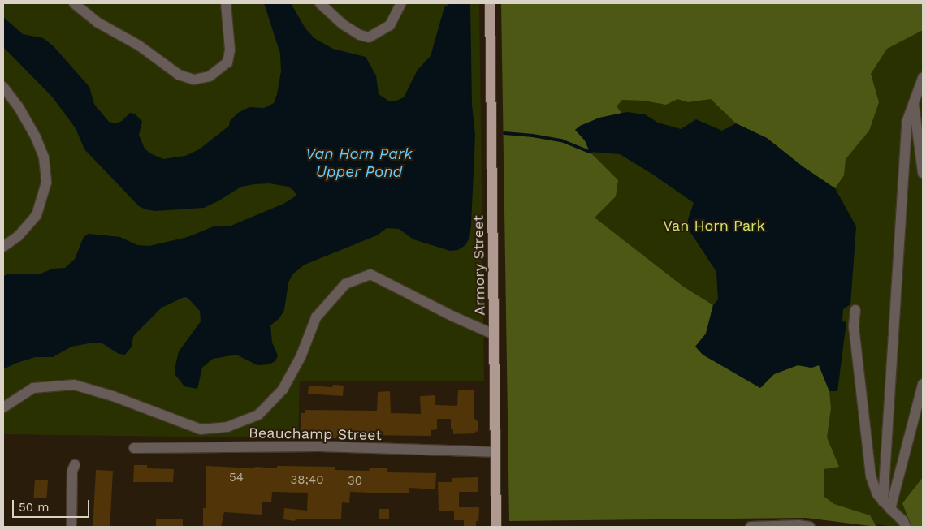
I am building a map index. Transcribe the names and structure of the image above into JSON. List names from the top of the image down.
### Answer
{
  "streets": {
    "main road": ["Armory Street"],
    "street": ["Beauchamp Street"]
  },
  "crossings": [
    ["Armory Street", "Beauchamp Street"]
  ],
  "water": ["Van Horn Park Upper Pond"],
  "parks": ["Van Horn Park"],
  "house_numbers": ["54", "38;40", "30"],
  "scale_bar": "50 m"
}
